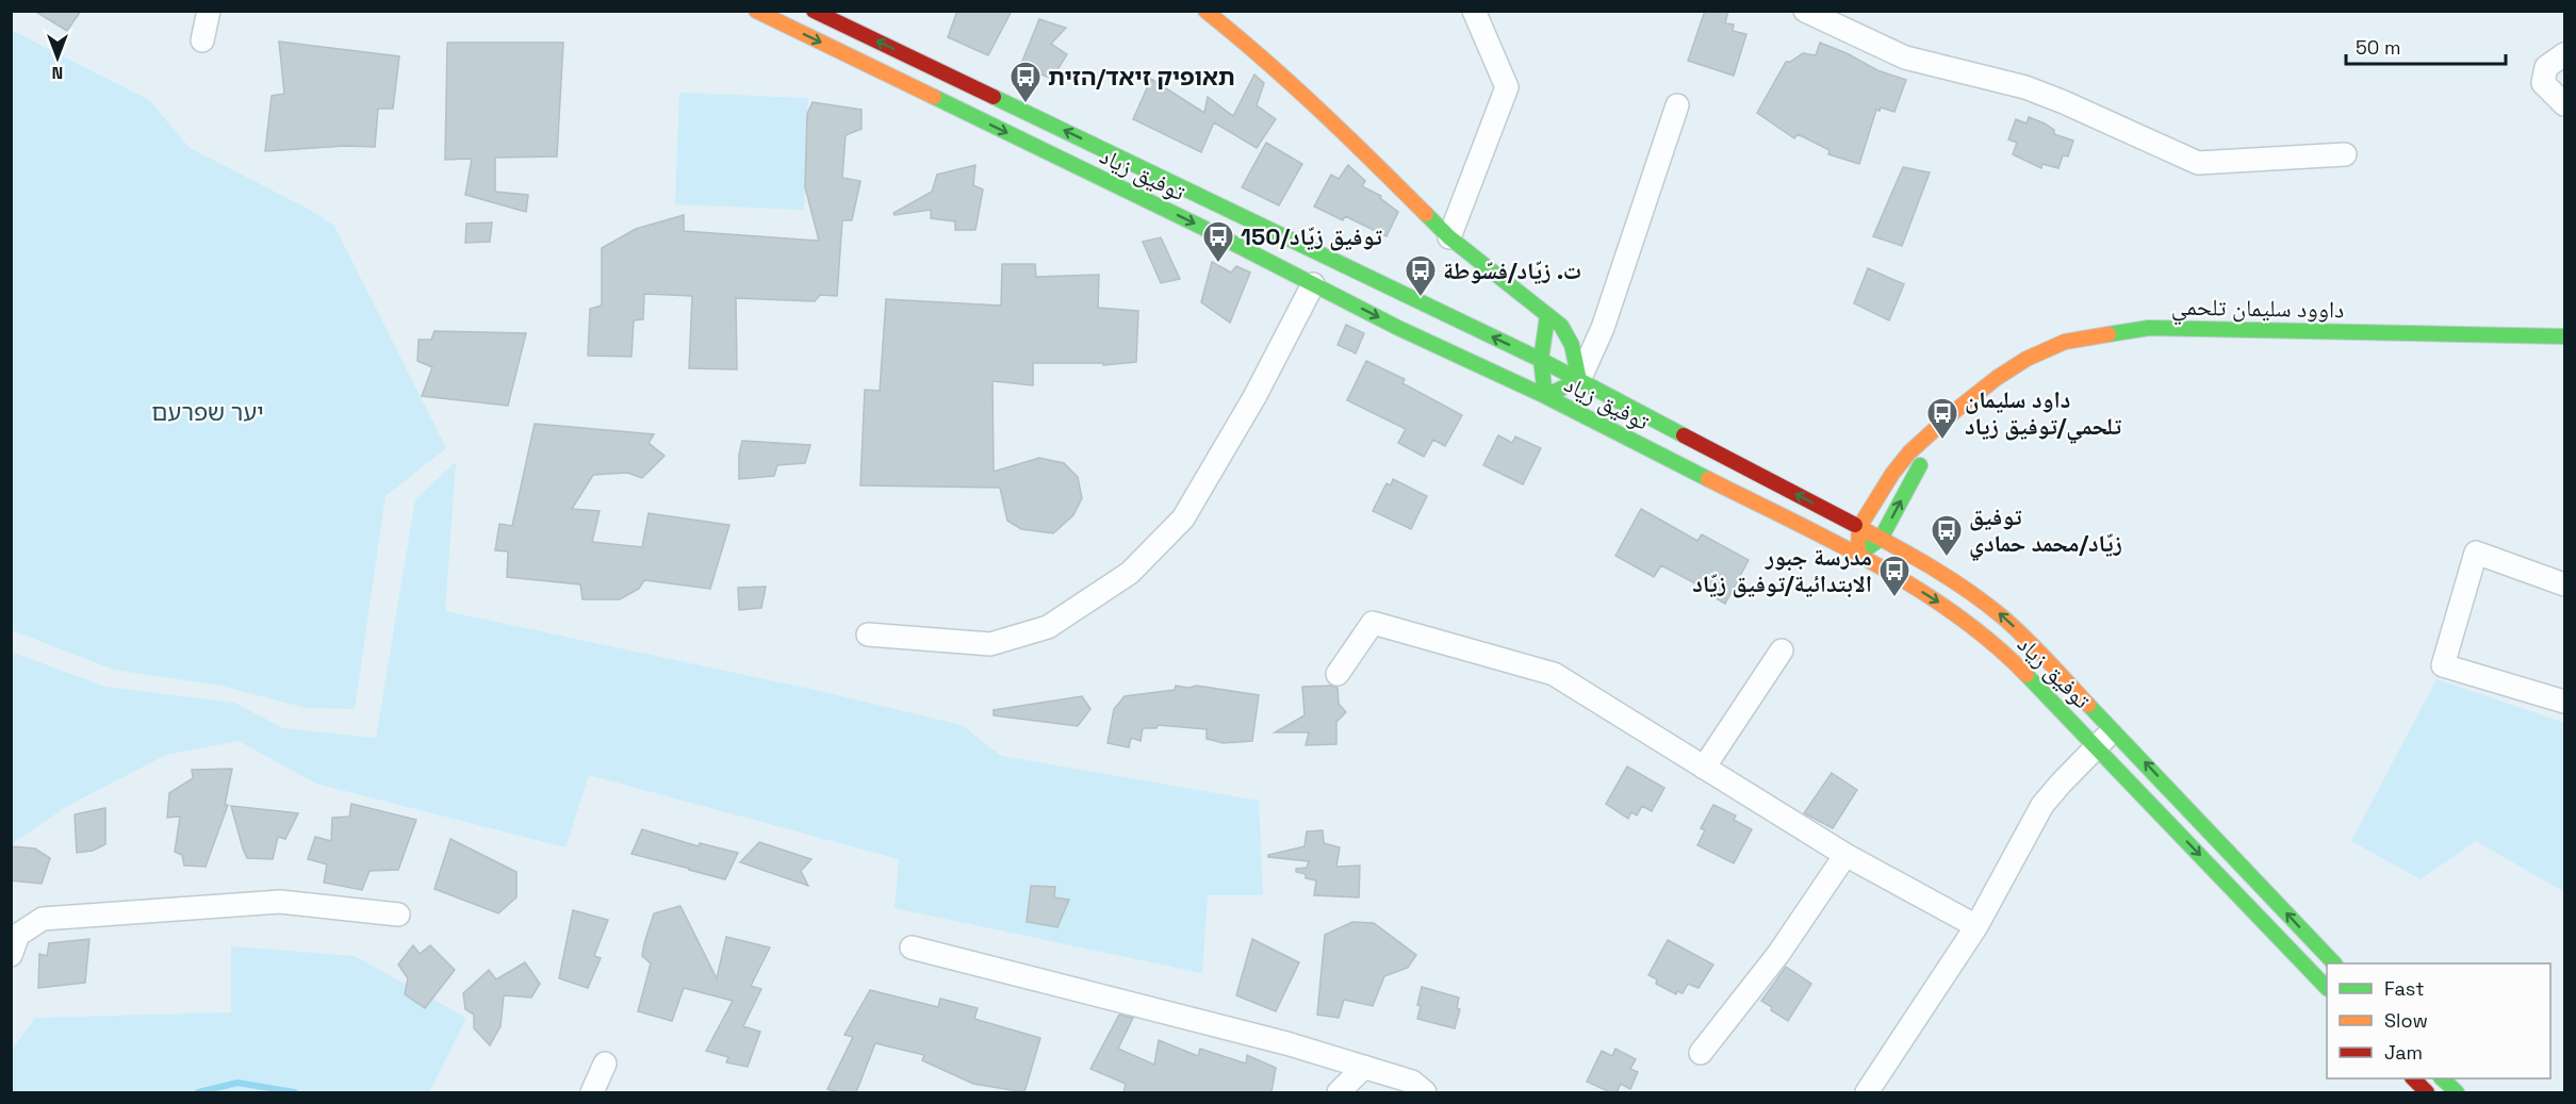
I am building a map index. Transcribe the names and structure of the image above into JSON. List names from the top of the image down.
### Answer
{
  "streets": {
    "main road": ["توفيق زياد", "داوود سليمان تلحمي"]
  },
  "crossings": [
    ["توفيق زياد", "داوود سليمان تلحمي"]
  ],
  "parks": ["יער שפרעם"],
  "places": {
    "bus stop": [
      "תאופיק זיאד/הזית",
      "توفيق زيّاد/150",
      "ت. زيّاد/فسّوطة",
      "داود سليمان تلحمي/توفيق زياد",
      "توفيق زيّاد/محمد حمادي",
      "مدرسة جبور الابتدائية/توفيق زيّاد"
    ]
  },
  "legend": ["Fast", "Slow", "Jam"],
  "scale_bar": "50 m",
  "north": "bottom"
}
